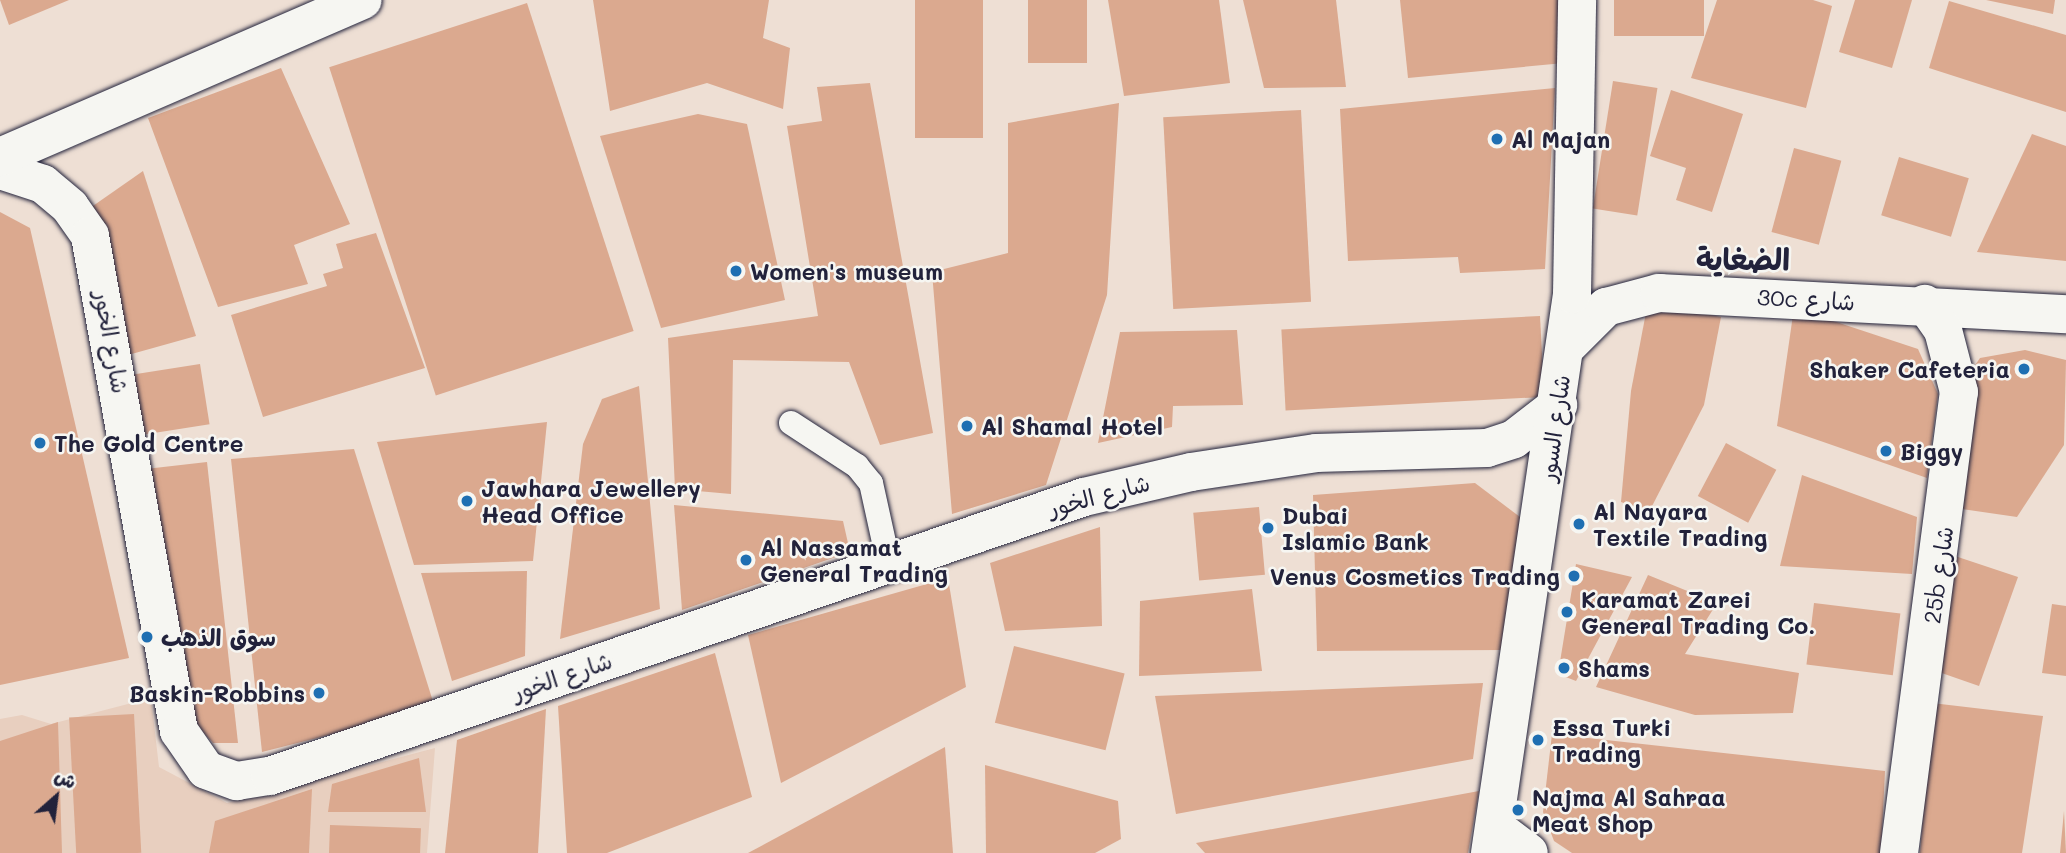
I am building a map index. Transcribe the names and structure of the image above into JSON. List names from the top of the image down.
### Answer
{
  "streets": {
    "street": [
      "30c شارع",
      "شارع الخور",
      "شارع السور",
      "25b شارع"
    ]
  },
  "crossings": [
    ["30c شارع", "شارع السور"],
    ["30c شارع", "25b شارع"],
    ["شارع الخور", "شارع السور"]
  ],
  "districts": ["الضغاية"],
  "places": [
    "Al Majan",
    "Women's museum",
    "Shaker Cafeteria",
    "Al Shamal Hotel",
    "The Gold Centre",
    "Biggy",
    "Jawhara Jewellery Head Office",
    "Al Nayara Textile Trading",
    "Dubai Islamic Bank",
    "Al Nassamat General Trading",
    "Venus Cosmetics Trading",
    "Karamat Zarei General Trading Co.",
    "سوق الذهب",
    "Shams",
    "Baskin-Robbins",
    "Essa Turki Trading",
    "Najma Al Sahraa Meat Shop"
  ],
  "north": "top right"
}
